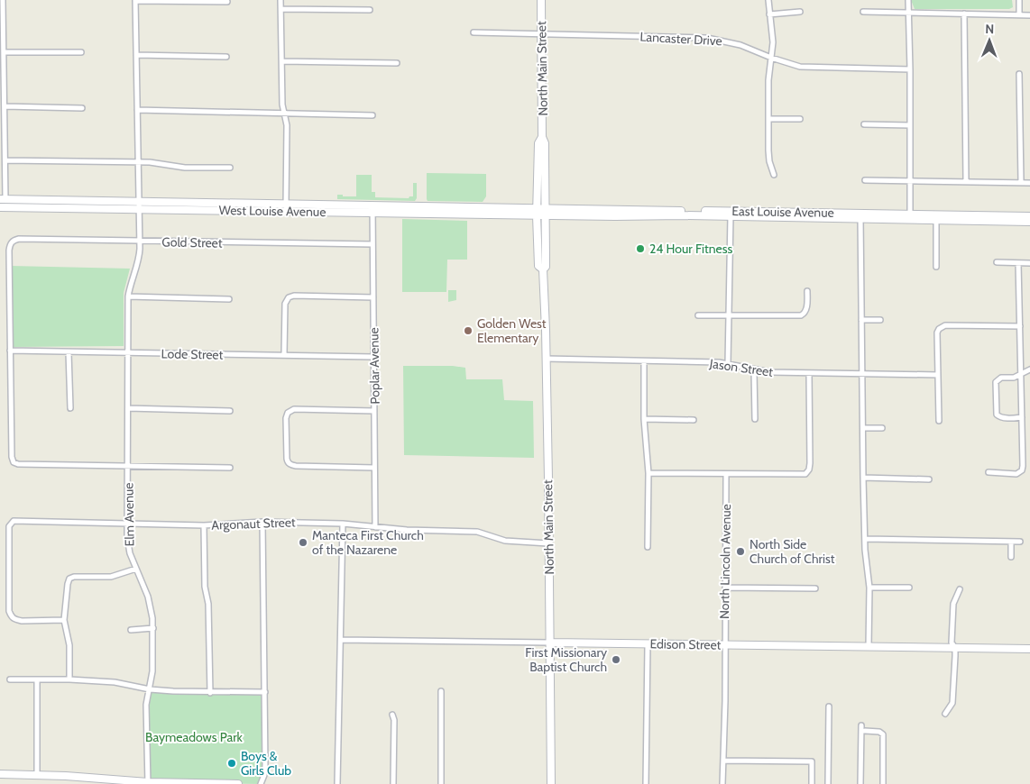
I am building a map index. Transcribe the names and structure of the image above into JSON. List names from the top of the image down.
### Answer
{
  "streets": {
    "main road": [
      "North Main Street",
      "West Louise Avenue",
      "East Louise Avenue",
      "Edison Street"
    ],
    "street": [
      "Lancaster Drive",
      "Gold Street",
      "Lode Street",
      "Poplar Avenue",
      "Jason Street",
      "Elm Avenue",
      "Argonaut Street",
      "North Lincoln Avenue"
    ]
  },
  "crossings": [
    ["Lancaster Drive", "North Main Street"],
    ["North Main Street", "West Louise Avenue"],
    ["North Main Street", "East Louise Avenue"],
    ["North Main Street", "Jason Street"],
    ["North Main Street", "Argonaut Street"],
    ["North Main Street", "Edison Street"],
    ["West Louise Avenue", "East Louise Avenue"],
    ["West Louise Avenue", "Poplar Avenue"],
    ["West Louise Avenue", "Elm Avenue"],
    ["Gold Street", "Lode Street"],
    ["Gold Street", "Poplar Avenue"],
    ["Gold Street", "Elm Avenue"],
    ["Lode Street", "Poplar Avenue"],
    ["Lode Street", "Elm Avenue"],
    ["Poplar Avenue", "Argonaut Street"],
    ["Elm Avenue", "Argonaut Street"],
    ["North Lincoln Avenue", "Edison Street"]
  ],
  "parks": ["Baymeadows Park"],
  "places": [
    "24 Hour Fitness",
    "Golden West Elementary",
    "Manteca First Church of the Nazarene",
    "North Side Church of Christ",
    "First Missionary Baptist Church",
    "Boys & Girls Club"
  ],
  "north": "top"
}
